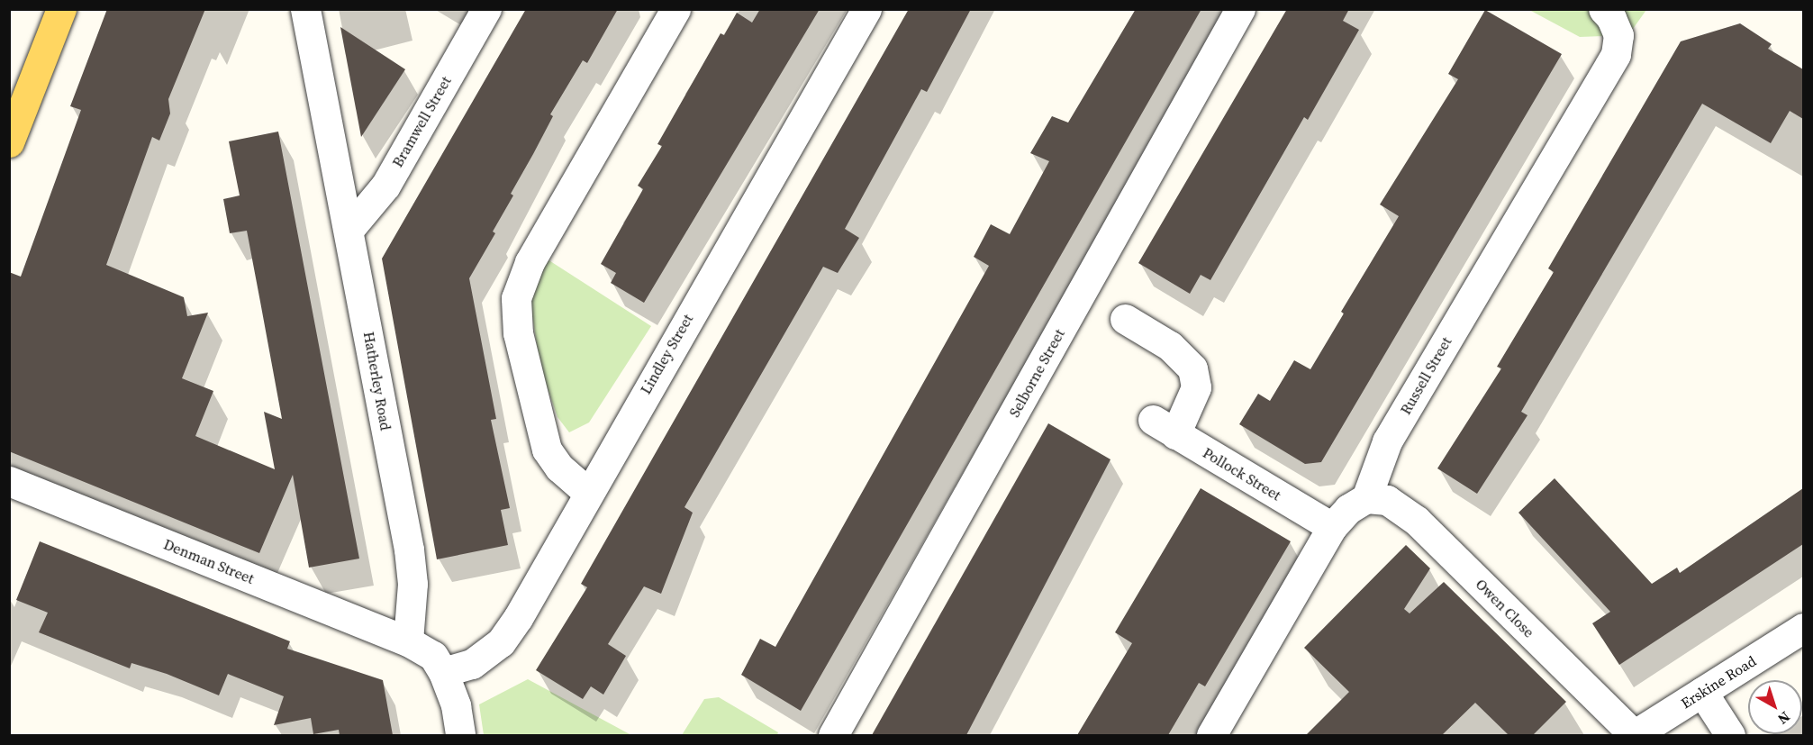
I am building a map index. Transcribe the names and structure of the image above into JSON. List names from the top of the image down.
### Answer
{
  "streets": {
    "street": [
      "Bramwell Street",
      "Lindley Street",
      "Selborne Street",
      "Russell Street",
      "Hatherley Road",
      "Pollock Street",
      "Denman Street",
      "Owen Close",
      "Erskine Road"
    ]
  },
  "crossings": [
    ["Bramwell Street", "Hatherley Road"],
    ["Russell Street", "Owen Close"],
    ["Hatherley Road", "Denman Street"],
    ["Owen Close", "Erskine Road"]
  ],
  "north": "bottom right"
}
